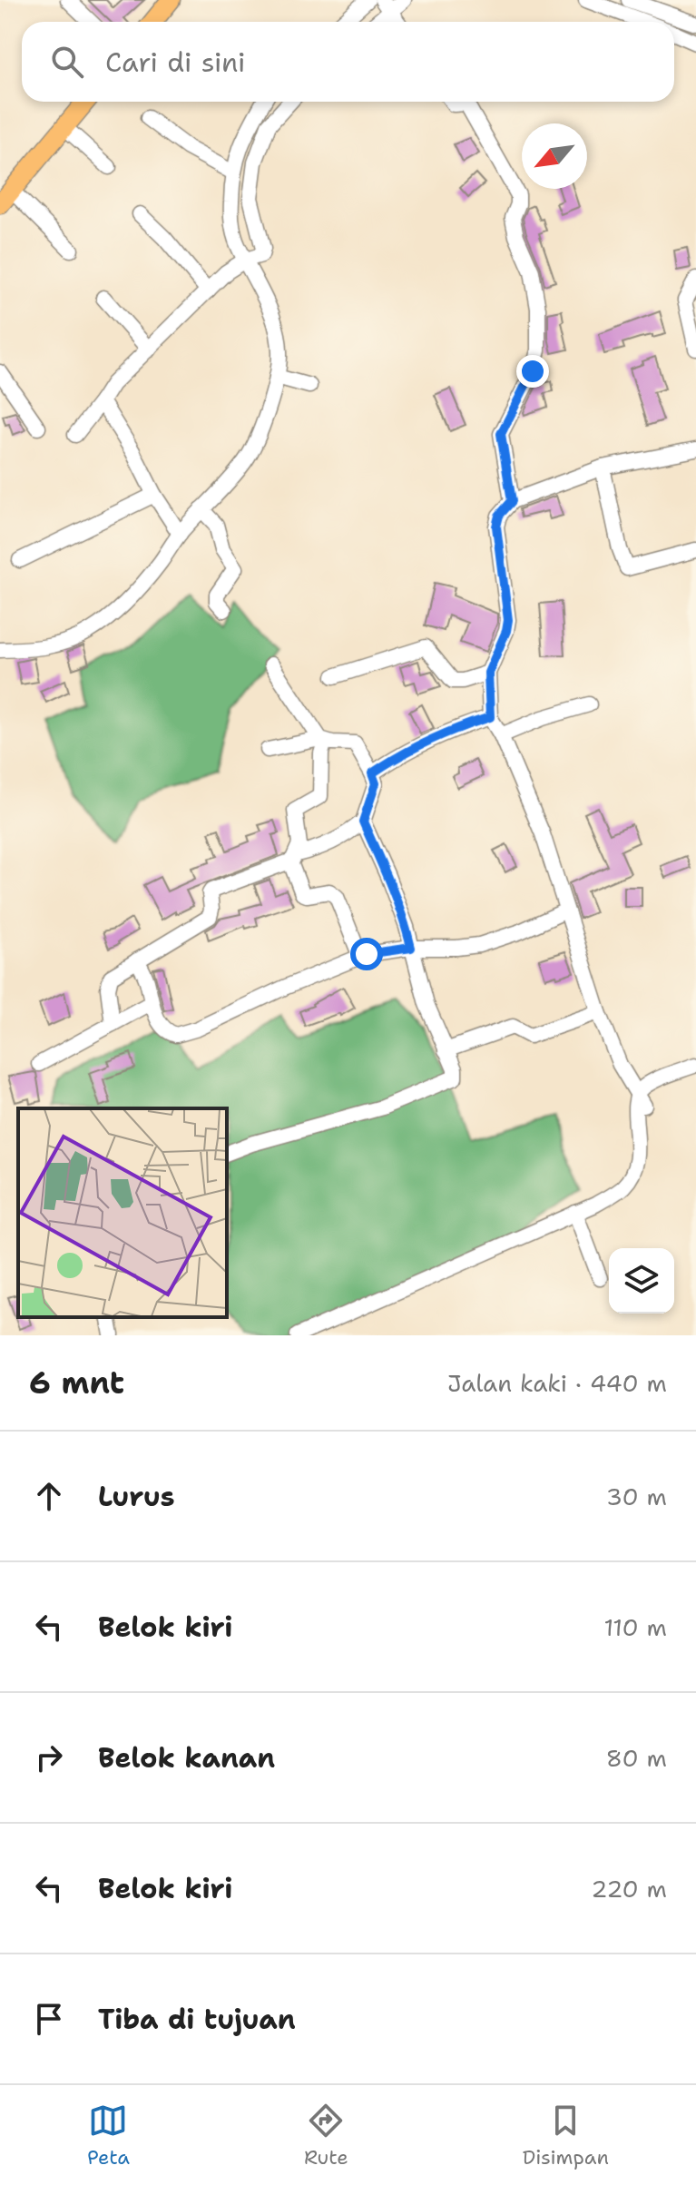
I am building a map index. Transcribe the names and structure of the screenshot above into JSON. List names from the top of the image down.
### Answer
{
  "north": "bottom left",
  "page": {
    "search": "Cari di sini",
    "heading": ["6 mnt", "Jalan kaki · 440 m"],
    "list": [
      ["Lurus", "30 m"],
      ["Belok kiri", "110 m"],
      ["Belok kanan", "80 m"],
      ["Belok kiri", "220 m"],
      "Tiba di tujuan"
    ],
    "nav": ["Peta", "Rute", "Disimpan"]
  }
}
